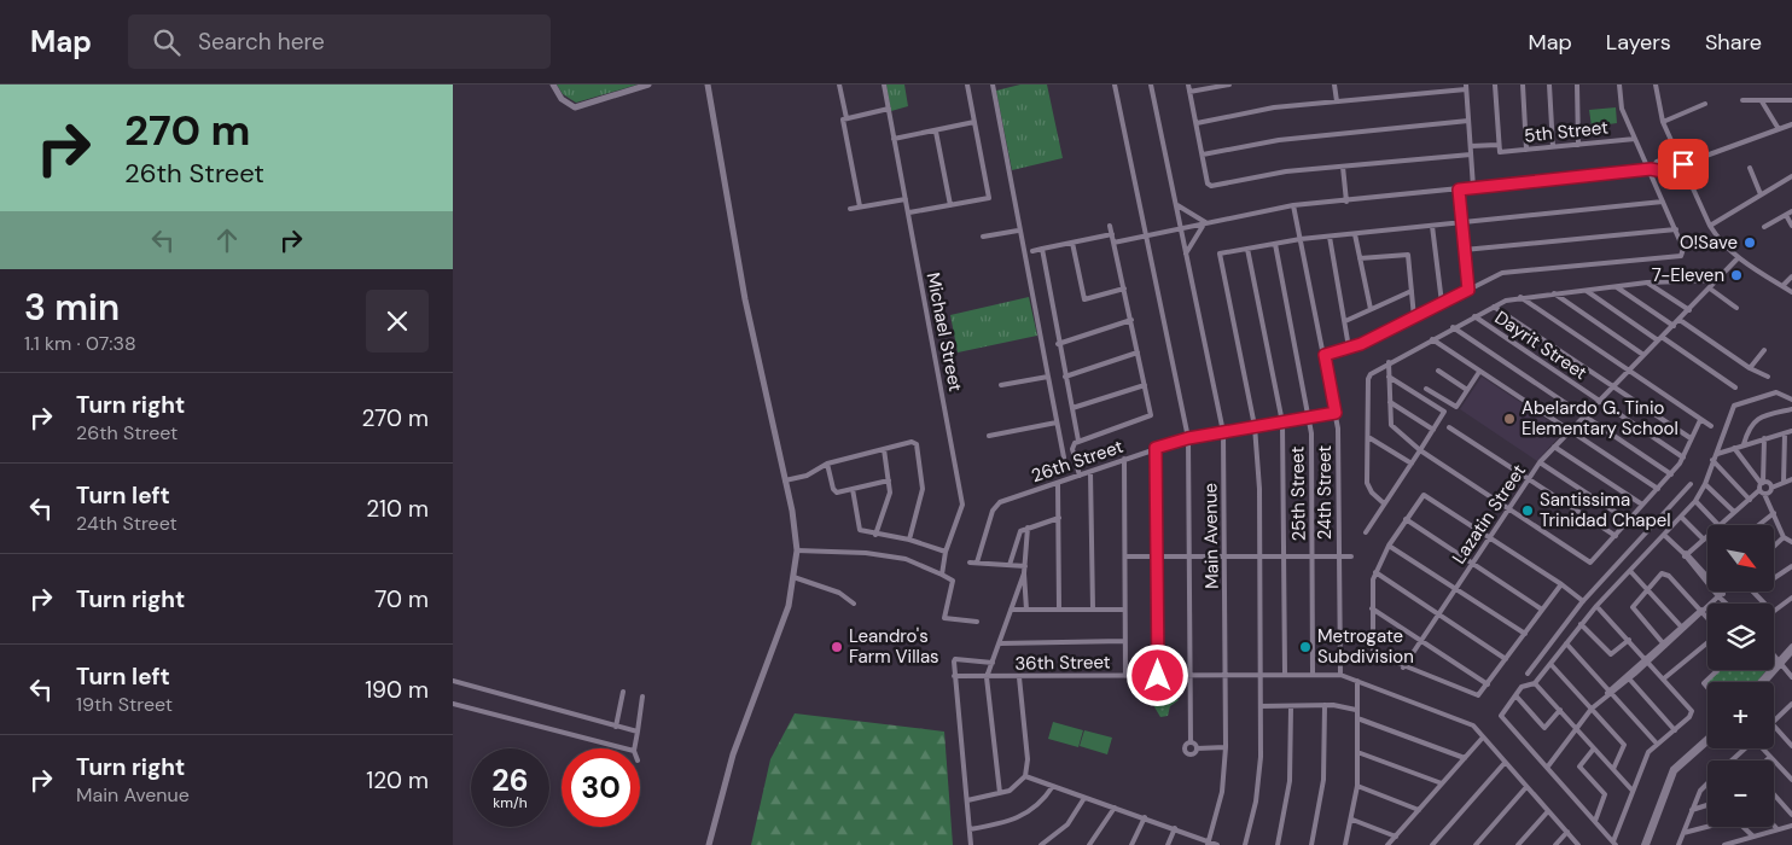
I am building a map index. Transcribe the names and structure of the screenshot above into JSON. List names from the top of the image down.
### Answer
{
  "streets": {
    "street": [
      "5th Street",
      "Michael Street",
      "Dayrit Street",
      "26th Street",
      "24th Street",
      "25th Street",
      "Lazatin Street",
      "Main Avenue",
      "36th Street"
    ]
  },
  "crossings": [
    ["Dayrit Street", "Lazatin Street"],
    ["26th Street", "24th Street"],
    ["26th Street", "25th Street"],
    ["26th Street", "Main Avenue"],
    ["24th Street", "36th Street"],
    ["25th Street", "36th Street"],
    ["Main Avenue", "36th Street"]
  ],
  "places": [
    "O!Save",
    "7-Eleven",
    "Abelardo G. Tinio Elementary School",
    "Santissima Trinidad Chapel",
    "Leandro's Farm Villas",
    "Metrogate Subdivision"
  ],
  "north": "bottom right",
  "page": {
    "header": "Map",
    "search": "Search here",
    "nav": ["Map", "Layers", "Share"],
    "turn": ["270 m", "26th Street"],
    "heading": ["3 min", "1.1 km · 07:38"],
    "list": [
      {
        "name": "Turn right",
        "note": "26th Street",
        "value": "270 m"
      },
      {
        "name": "Turn left",
        "note": "24th Street",
        "value": "210 m"
      },
      {
        "name": "Turn right",
        "value": "70 m"
      },
      {
        "name": "Turn left",
        "note": "19th Street",
        "value": "190 m"
      },
      {
        "name": "Turn right",
        "note": "Main Avenue",
        "value": "120 m"
      }
    ],
    "map_buttons": ["+", "−"],
    "speed": "26 km/h",
    "limit": "30"
  }
}
